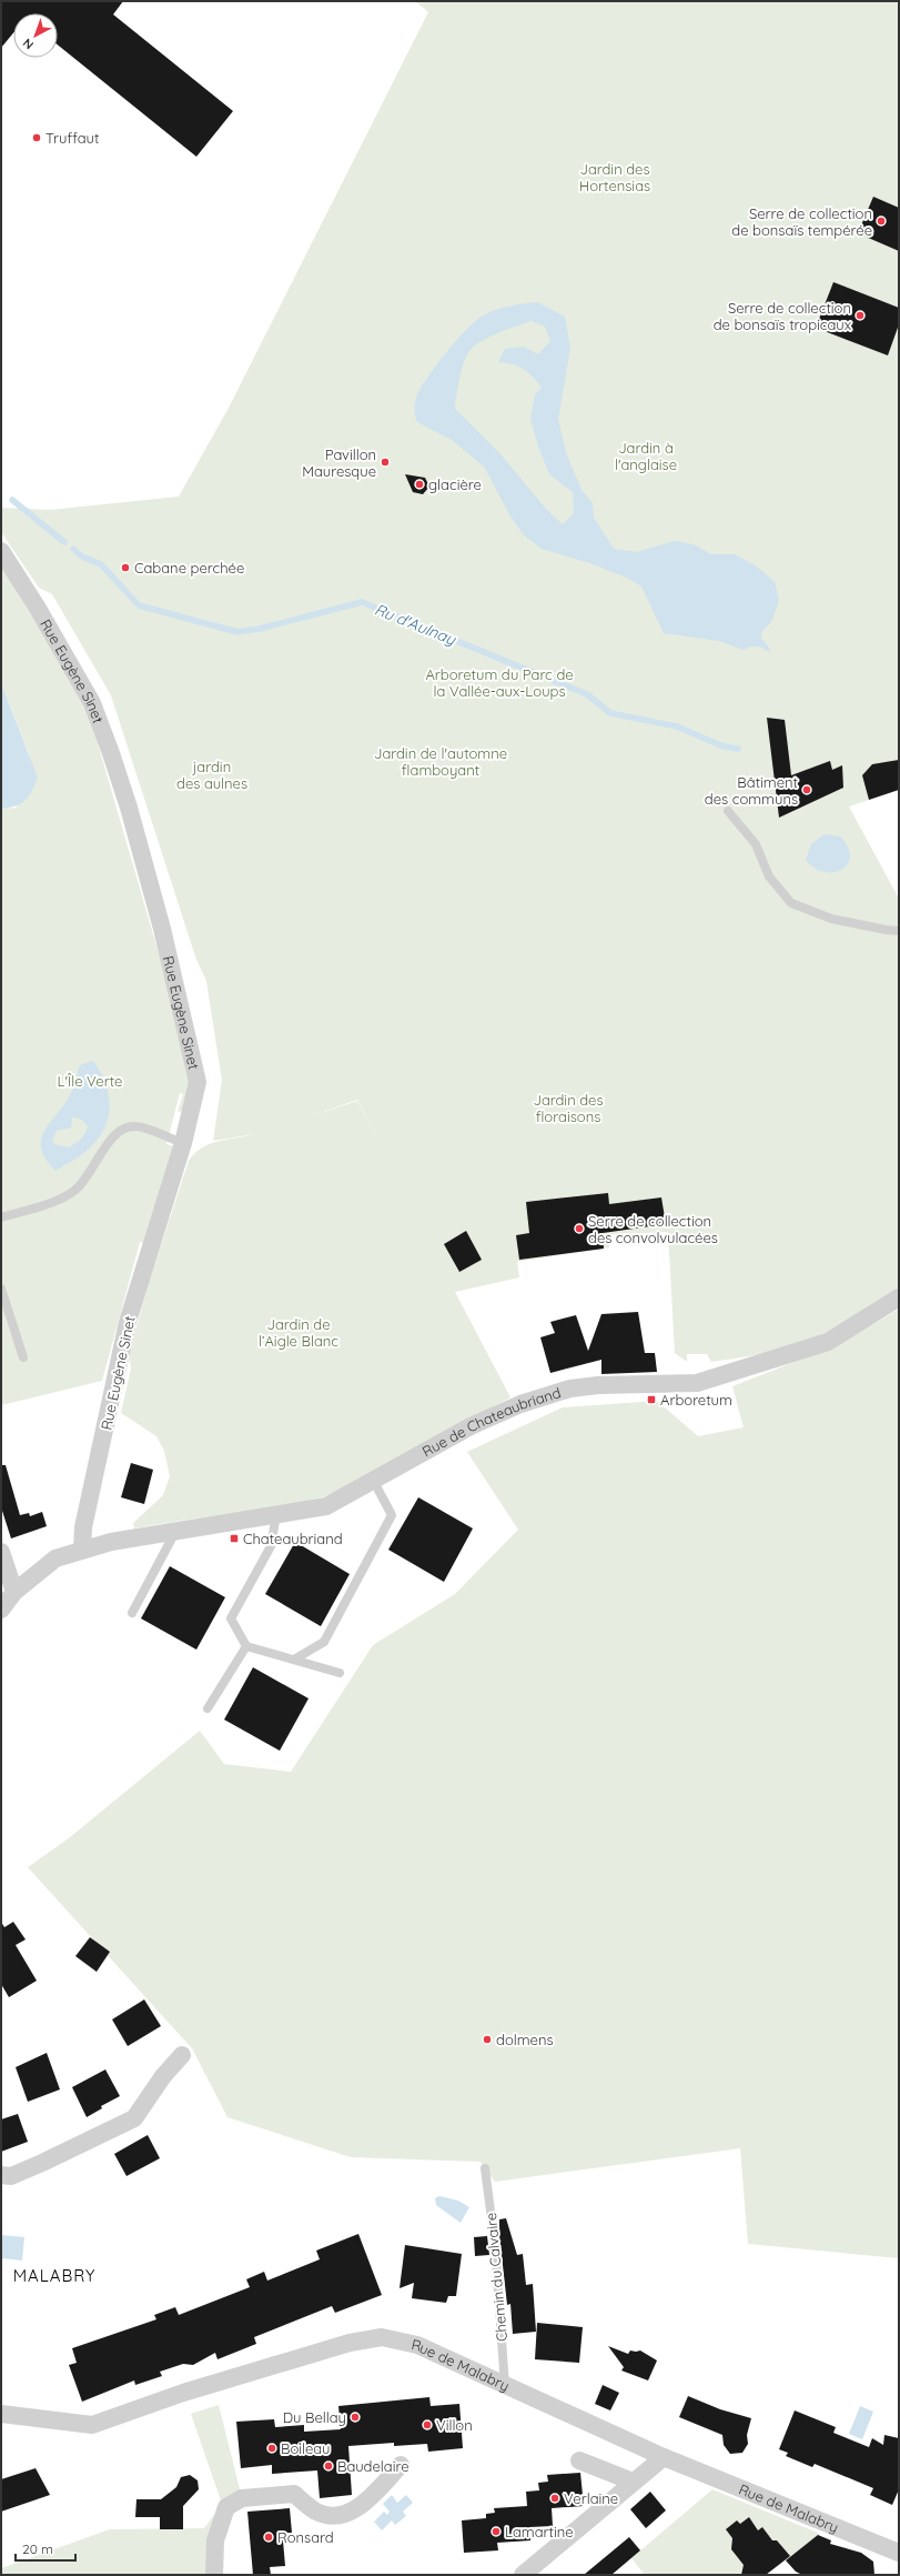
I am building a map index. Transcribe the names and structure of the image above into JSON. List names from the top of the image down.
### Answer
{
  "streets": {
    "street": ["Rue Eugène Sinet", "Rue de Chateaubriand", "Rue de Malabry"],
    "lane": ["Chemin du Calvaire"]
  },
  "crossings": [
    ["Rue Eugène Sinet", "Rue de Chateaubriand"],
    ["Chemin du Calvaire", "Rue de Malabry"]
  ],
  "districts": ["MALABRY"],
  "water": ["Ru d'Aulnay"],
  "parks": [
    "Jardin des Hortensias",
    "Jardin à l'anglaise",
    "Arboretum du Parc de la Vallée-aux-Loups",
    "Jardin de l'automne flamboyant",
    "jardin des aulnes",
    "L'Île Verte",
    "Jardin des floraisons",
    "Jardin de l’Aigle Blanc"
  ],
  "places": {
    "other": [
      "Truffaut",
      "Serre de collection de bonsaïs tempérée",
      "Serre de collection de bonsaïs tropicaux",
      "Pavillon Mauresque",
      "glacière",
      "Cabane perchée",
      "Bâtiment des communs",
      "Serre de collection des convolvulacées",
      "dolmens",
      "Du Bellay",
      "Villon",
      "Boileau",
      "Baudelaire",
      "Verlaine",
      "Lamartine",
      "Ronsard"
    ],
    "transit": ["Arboretum", "Chateaubriand"]
  },
  "scale_bar": "20 m",
  "north": "bottom left"
}
